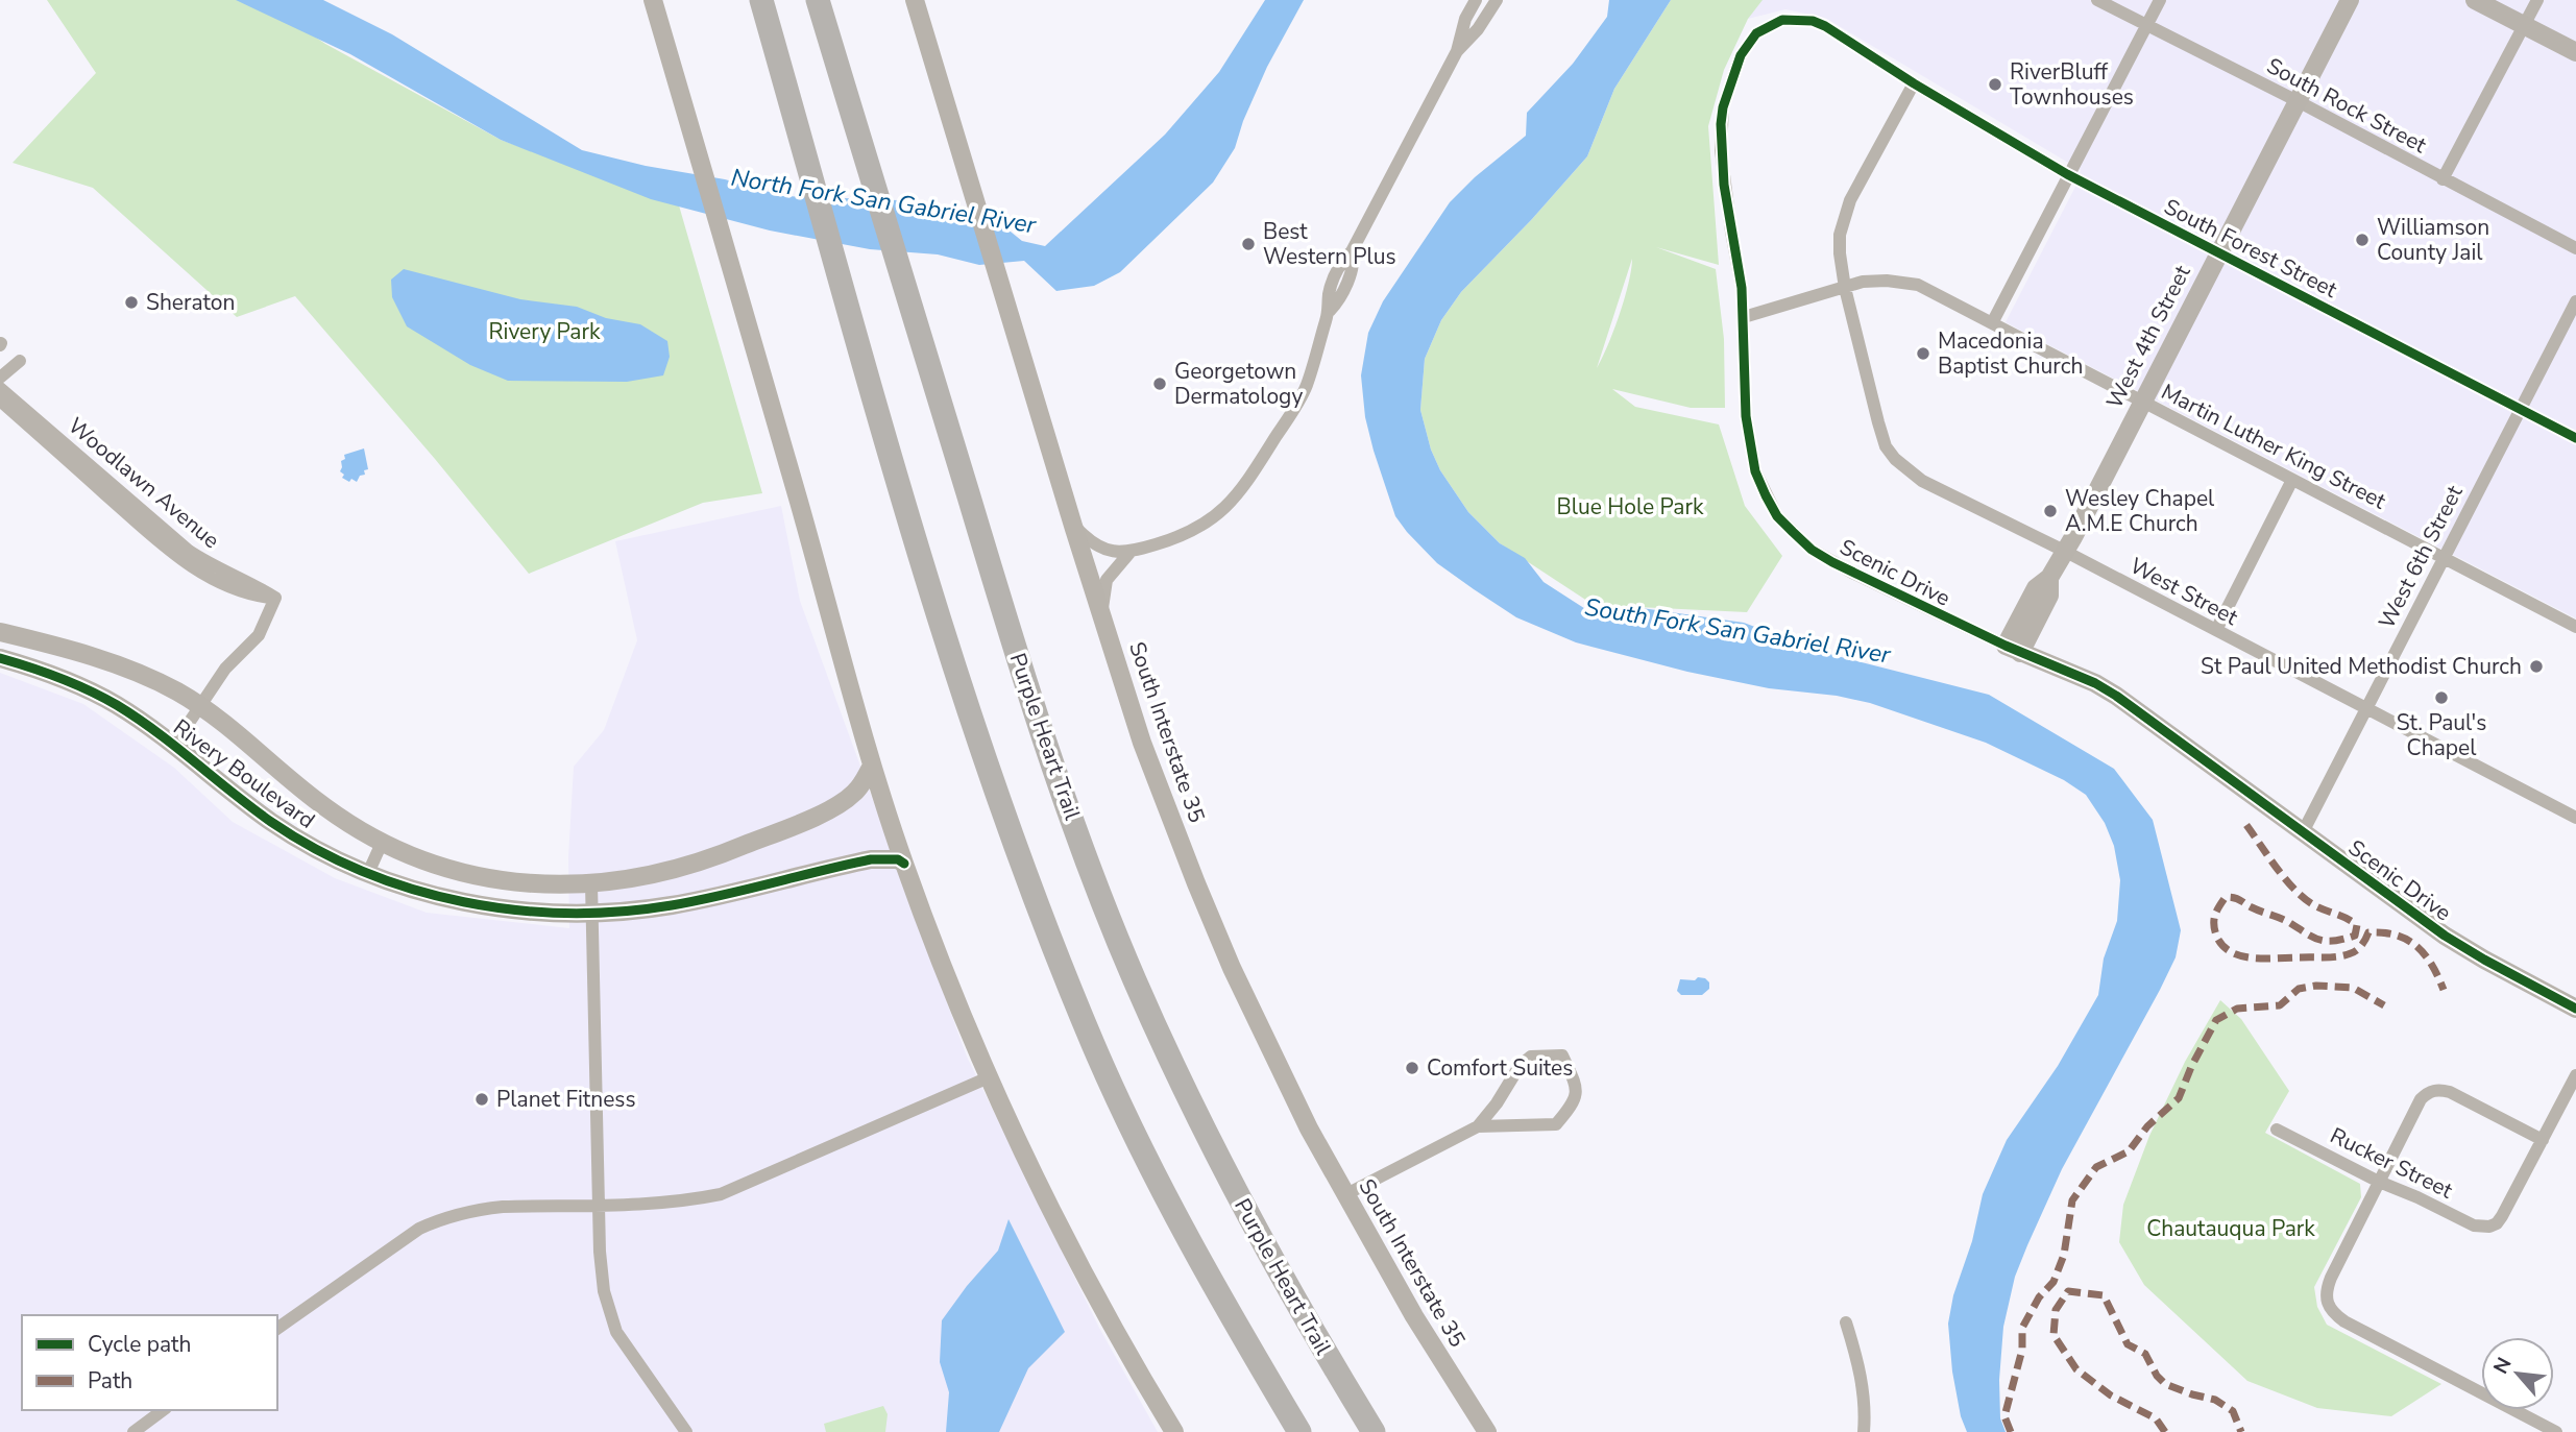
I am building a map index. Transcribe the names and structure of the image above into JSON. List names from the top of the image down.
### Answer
{
  "streets": {
    "highway": ["Purple Heart Trail"],
    "street": [
      "South Rock Street",
      "South Forest Street",
      "West 4th Street",
      "Martin Luther King Street",
      "Woodlawn Avenue",
      "West 6th Street",
      "Scenic Drive",
      "West Street",
      "South Interstate 35",
      "Rivery Boulevard",
      "Rucker Street"
    ]
  },
  "crossings": [
    ["South Rock Street", "West 4th Street"],
    ["South Forest Street", "West 4th Street"],
    ["South Forest Street", "West 6th Street"],
    ["South Forest Street", "Scenic Drive"],
    ["South Forest Street", "West Street"],
    ["West 4th Street", "Martin Luther King Street"],
    ["West 4th Street", "Scenic Drive"],
    ["West 4th Street", "West Street"],
    ["Martin Luther King Street", "West 6th Street"],
    ["Martin Luther King Street", "Scenic Drive"],
    ["Martin Luther King Street", "West Street"],
    ["West 6th Street", "Scenic Drive"],
    ["West 6th Street", "West Street"],
    ["Scenic Drive", "West Street"]
  ],
  "water": ["North Fork San Gabriel River", "South Fork San Gabriel River"],
  "parks": ["Rivery Park", "Blue Hole Park", "Chautauqua Park"],
  "places": [
    "RiverBluff Townhouses",
    "Williamson County Jail",
    "Best Western Plus",
    "Sheraton",
    "Macedonia Baptist Church",
    "Georgetown Dermatology",
    "Wesley Chapel A.M.E Church",
    "St Paul United Methodist Church",
    "St. Paul's Chapel",
    "Comfort Suites",
    "Planet Fitness"
  ],
  "legend": ["Cycle path", "Path"],
  "north": "top left"
}
